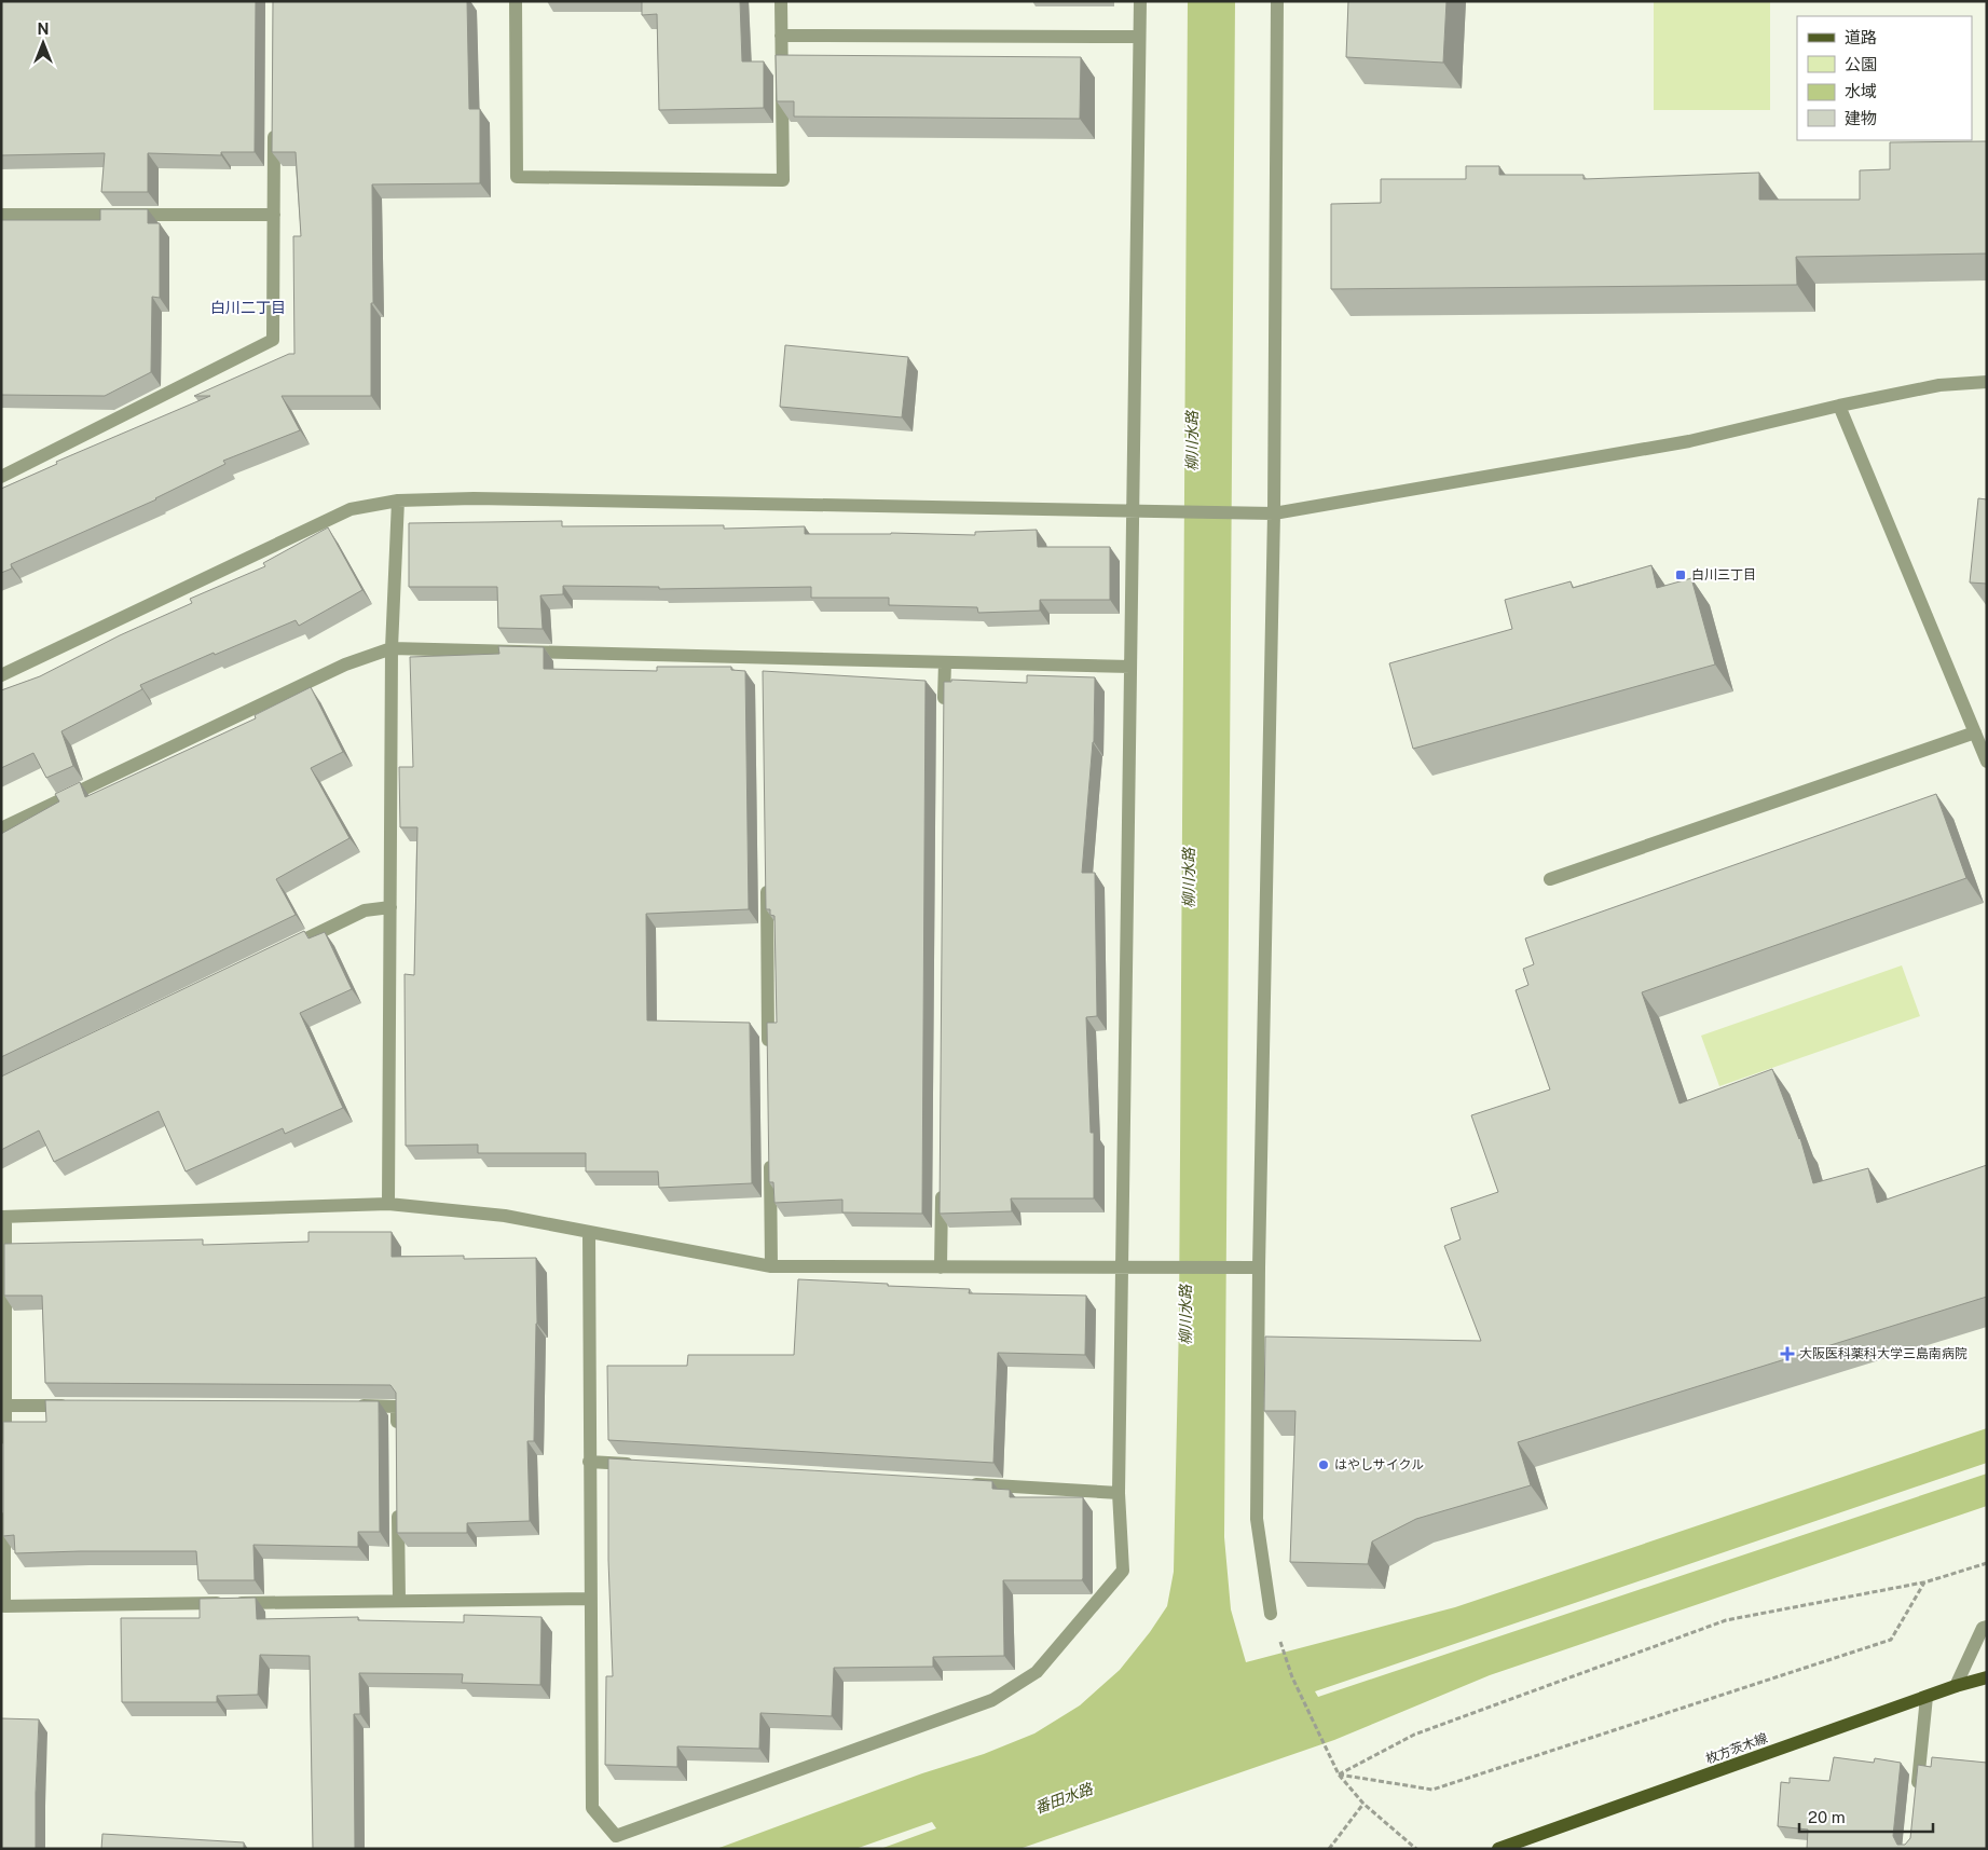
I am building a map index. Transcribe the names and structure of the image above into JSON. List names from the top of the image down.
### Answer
{
  "streets": {
    "main road": ["枚方茨木線"]
  },
  "districts": ["白川二丁目"],
  "water": ["柳川水路", "番田水路"],
  "places": {
    "transit": ["白川三丁目"],
    "health": ["大阪医科薬科大学三島南病院"],
    "other": ["はやしサイクル"]
  },
  "legend": [
    "道路",
    "公園",
    "水域",
    "建物"
  ],
  "scale_bar": "20 m",
  "north": "top"
}
